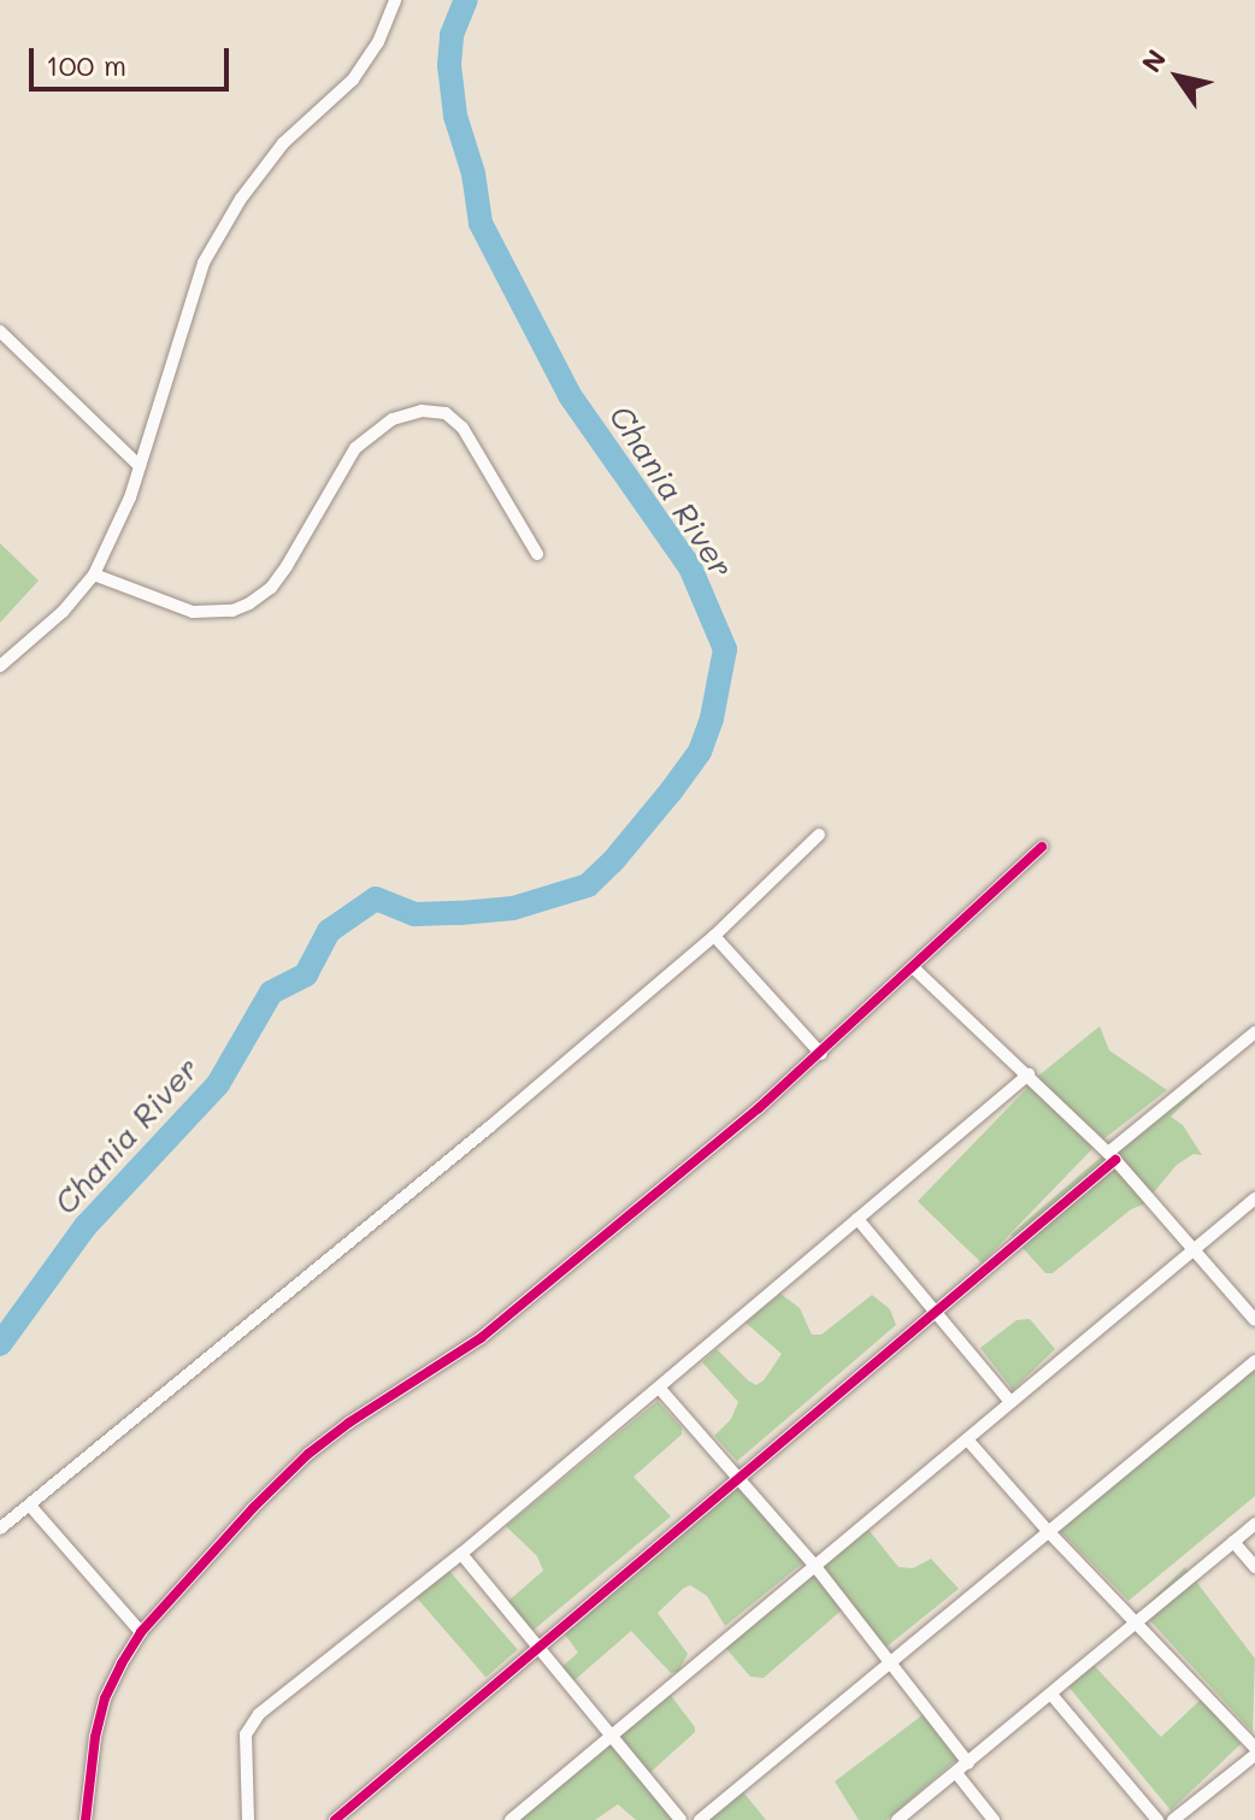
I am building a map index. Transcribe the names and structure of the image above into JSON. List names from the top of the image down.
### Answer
{
  "water": ["Chania River"],
  "scale_bar": "100 m",
  "north": "top left"
}
